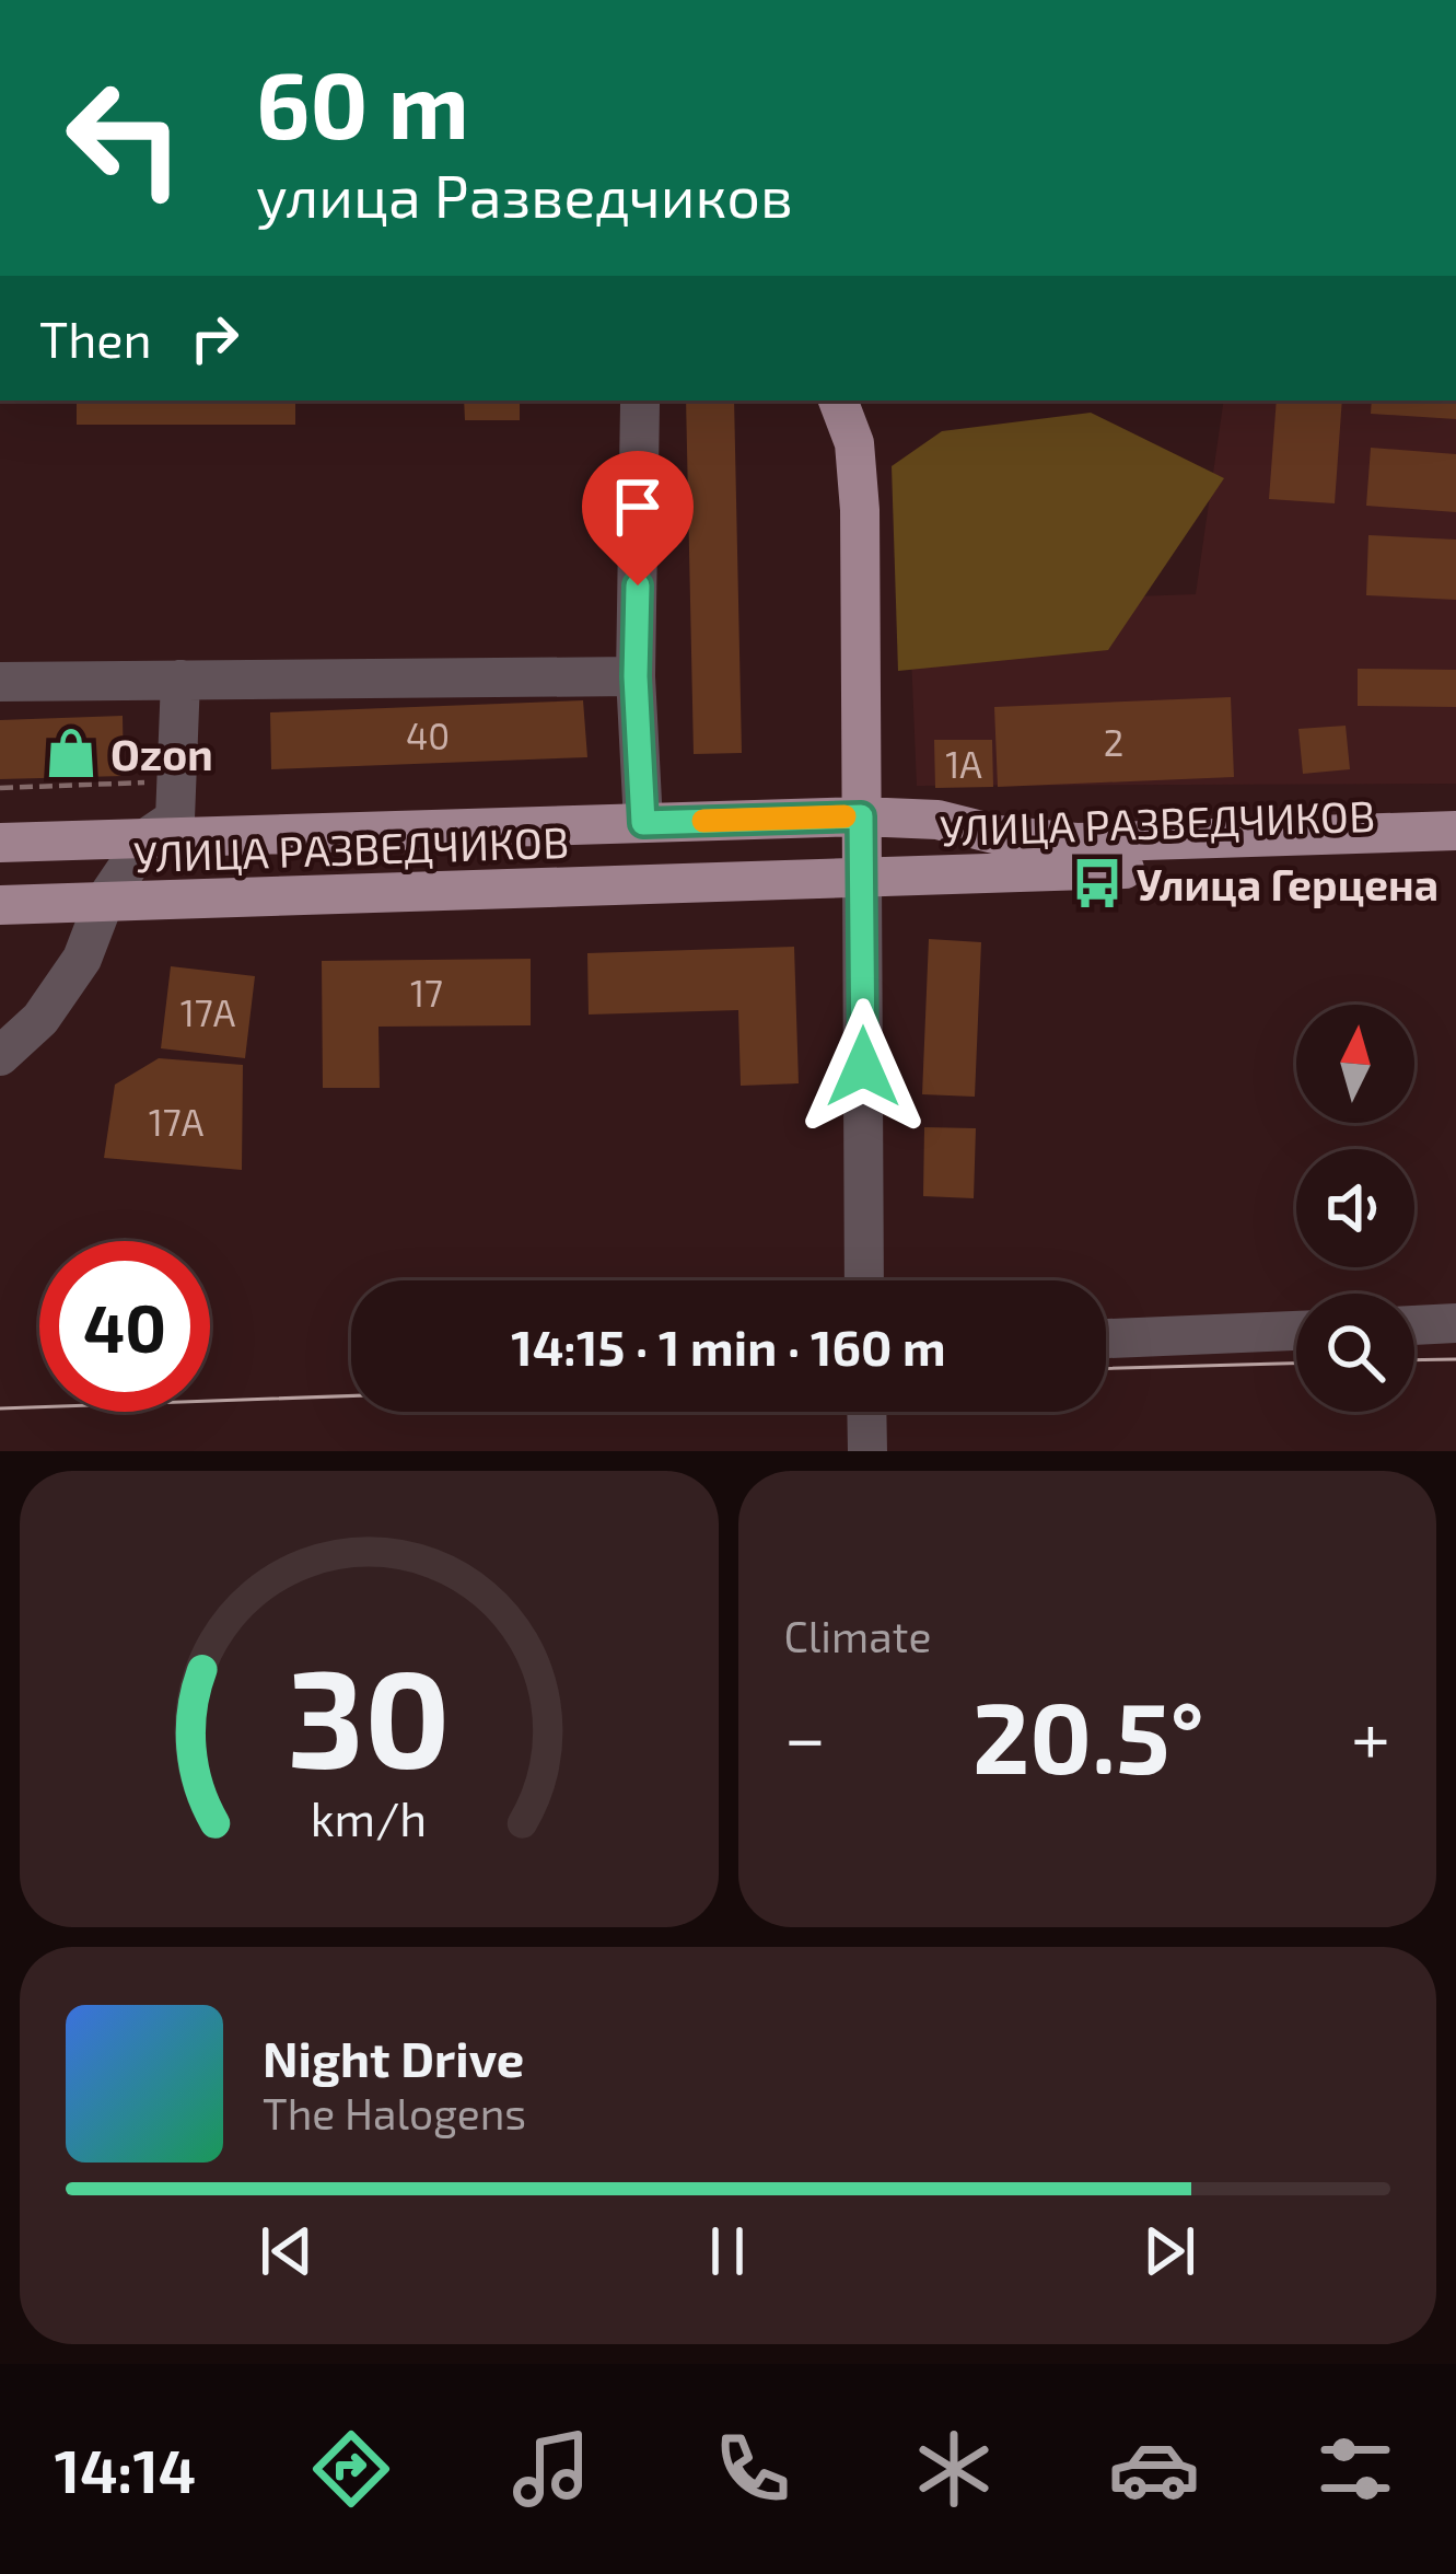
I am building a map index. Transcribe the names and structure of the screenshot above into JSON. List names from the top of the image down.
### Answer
{
  "streets": {
    "main road": ["УЛИЦА РАЗВЕДЧИКОВ"]
  },
  "places": {
    "shop": ["Ozon"],
    "bus stop": ["Улица Герцена"]
  },
  "house_numbers": [
    "40",
    "2",
    "1А",
    "17",
    "17А",
    "17А"
  ],
  "north": "top",
  "page": {
    "turn": ["60 m", "улица Разведчиков"],
    "then": "Then",
    "limit": "40",
    "trip": "14:15 · 1 min · 160 m",
    "tile": "Climate",
    "heat": ["−", "20.5°", "+"],
    "song": ["Night Drive", "The Halogens"],
    "tabs": "14:14",
    "gauge": ["30", "km/h"]
  }
}
